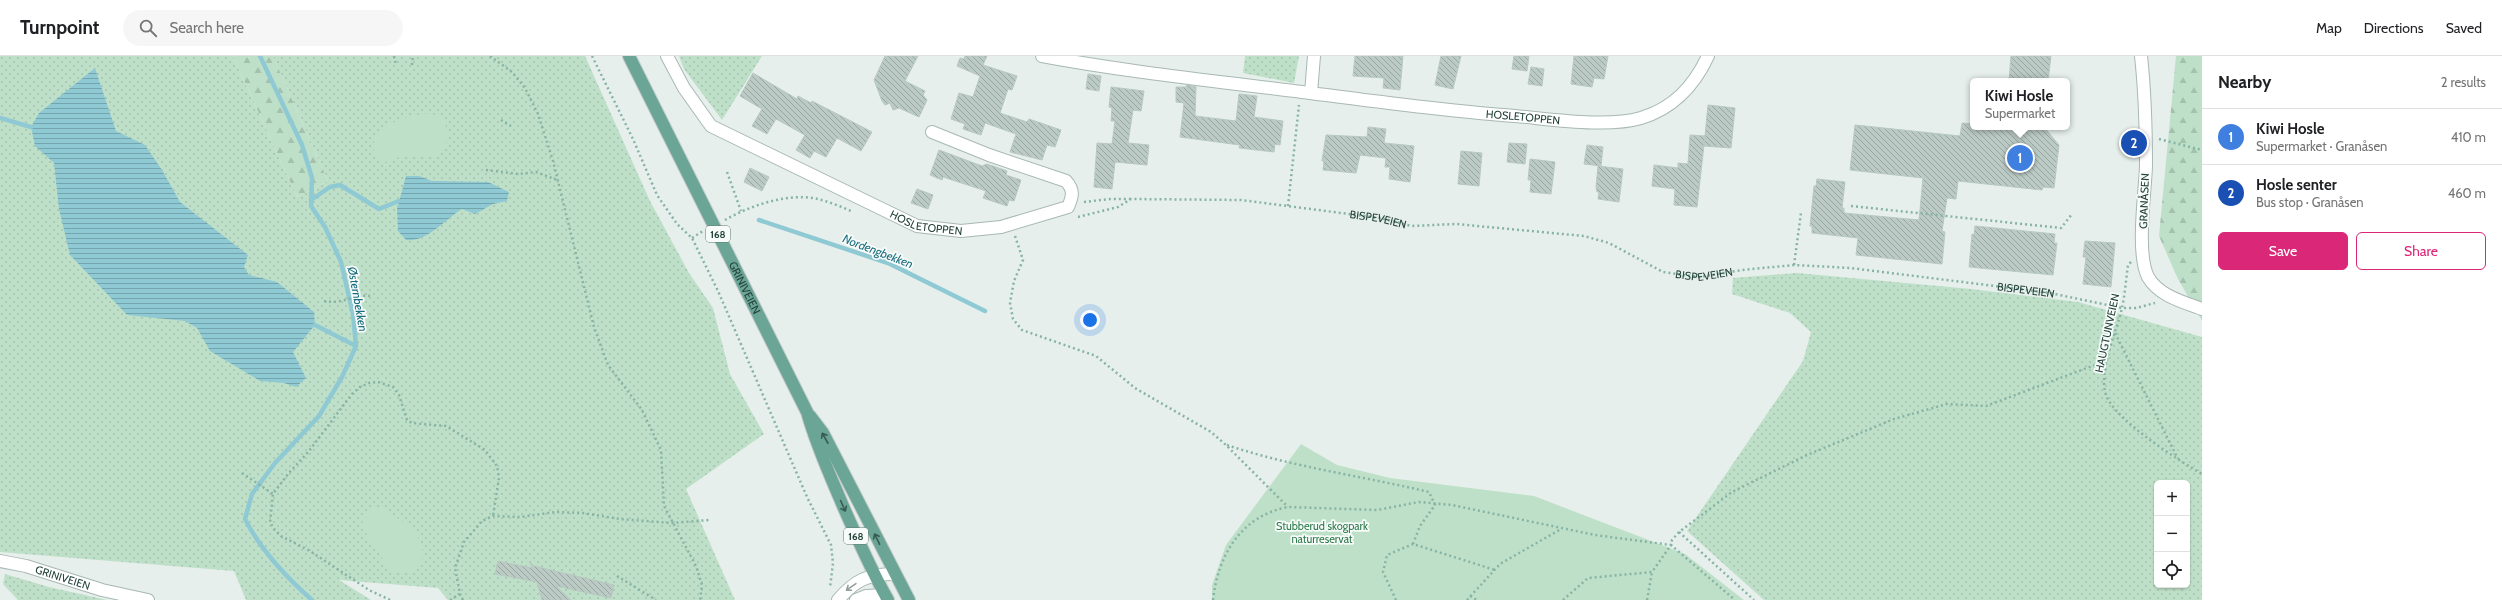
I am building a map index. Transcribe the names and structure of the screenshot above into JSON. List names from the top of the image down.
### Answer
{
  "streets": {
    "main road": ["168", "GRINIVEIEN"],
    "street": ["HOSLETOPPEN", "GRANÅSEN"],
    "path": ["BISPEVEIEN", "HAUGTUNVEIEN"]
  },
  "crossings": [
    ["GRANÅSEN", "HAUGTUNVEIEN"],
    ["BISPEVEIEN", "HAUGTUNVEIEN"]
  ],
  "water": ["Nordengbekken", "Østernbekken"],
  "parks": ["Stubberud skogpark naturreservat"],
  "page": {
    "header": "Turnpoint",
    "search": "Search here",
    "nav": ["Map", "Directions", "Saved"],
    "heading": ["Nearby", "2 results"],
    "popup": ["Kiwi Hosle", "Supermarket"],
    "list": [
      {
        "mark": "1",
        "name": "Kiwi Hosle",
        "note": "Supermarket · Granåsen",
        "value": "410 m"
      },
      {
        "mark": "2",
        "name": "Hosle senter",
        "note": "Bus stop · Granåsen",
        "value": "460 m"
      }
    ],
    "pins": ["2", "1"],
    "buttons": ["Save", "Share"],
    "map_buttons": ["+", "−"]
  }
}
